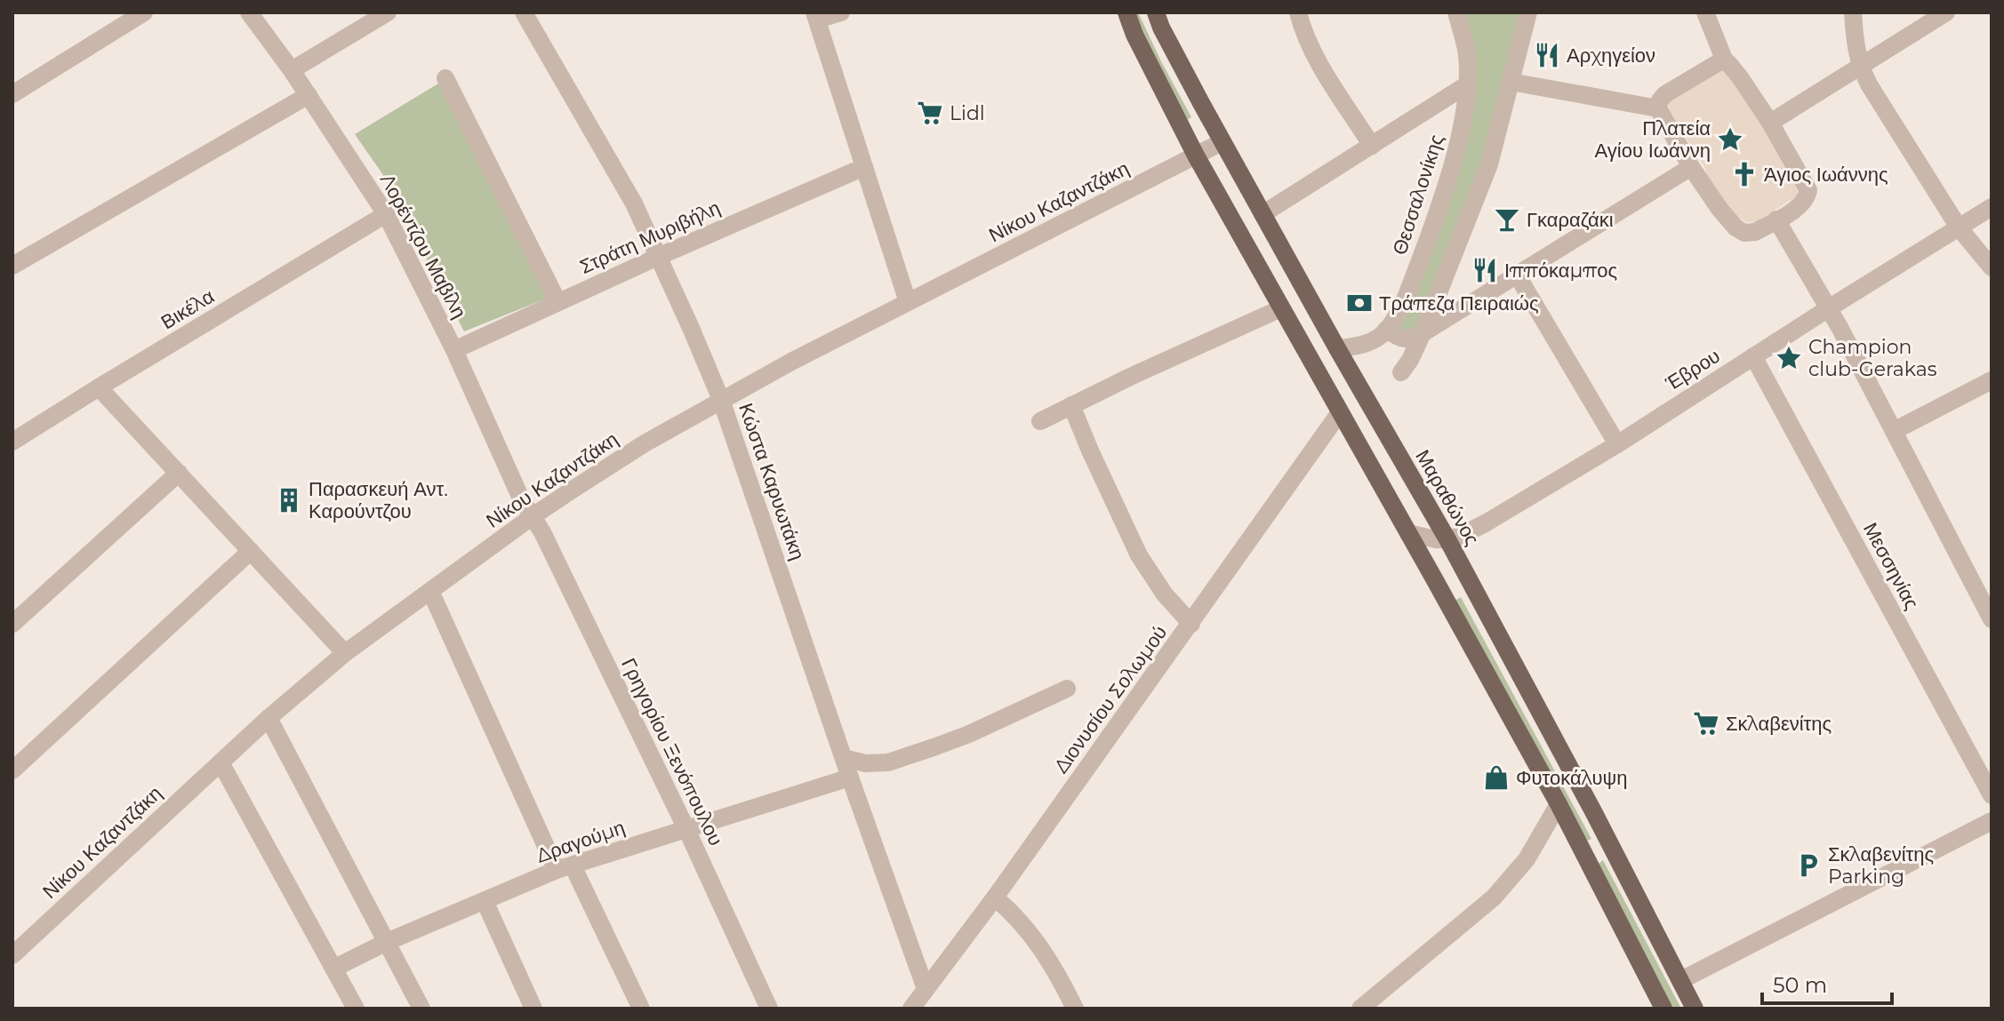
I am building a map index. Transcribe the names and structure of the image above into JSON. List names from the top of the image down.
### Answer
{
  "streets": {
    "main road": ["Μαραθώνος"],
    "street": [
      "Θεσσαλονίκης",
      "Νίκου Καζαντζάκη",
      "Στράτη Μυριβήλη",
      "Λορέντζου Μαβίλη",
      "Βικέλα",
      "Έβρου",
      "Κώστα Καρυωτάκη",
      "Μεσσηνίας",
      "Διονυσίου Σολωμού",
      "Γρηγορίου Ξενόπουλου",
      "Δραγούμη"
    ]
  },
  "crossings": [
    ["Νίκου Καζαντζάκη", "Λορέντζου Μαβίλη"],
    ["Νίκου Καζαντζάκη", "Κώστα Καρυωτάκη"],
    ["Νίκου Καζαντζάκη", "Μαραθώνος"],
    ["Νίκου Καζαντζάκη", "Γρηγορίου Ξενόπουλου"],
    ["Στράτη Μυριβήλη", "Λορέντζου Μαβίλη"],
    ["Στράτη Μυριβήλη", "Κώστα Καρυωτάκη"],
    ["Λορέντζου Μαβίλη", "Βικέλα"],
    ["Λορέντζου Μαβίλη", "Γρηγορίου Ξενόπουλου"],
    ["Έβρου", "Μαραθώνος"],
    ["Έβρου", "Μεσσηνίας"],
    ["Κώστα Καρυωτάκη", "Διονυσίου Σολωμού"],
    ["Κώστα Καρυωτάκη", "Δραγούμη"],
    ["Γρηγορίου Ξενόπουλου", "Δραγούμη"]
  ],
  "places": {
    "restaurant": ["Αρχηγείον", "Ιππόκαμπος"],
    "supermarket": ["Lidl", "Σκλαβενίτης"],
    "place": ["Πλατεία Αγίου Ιωάννη", "Champion club-Gerakas"],
    "church": ["Άγιος Ιωάννης"],
    "bar": ["Γκαραζάκι"],
    "bank": ["Τράπεζα Πειραιώς"],
    "building": ["Παρασκευή Αντ. Καρούντζου"],
    "shop": ["Φυτοκάλυψη"],
    "parking": ["Σκλαβενίτης Parking"]
  },
  "scale_bar": "50 m"
}
